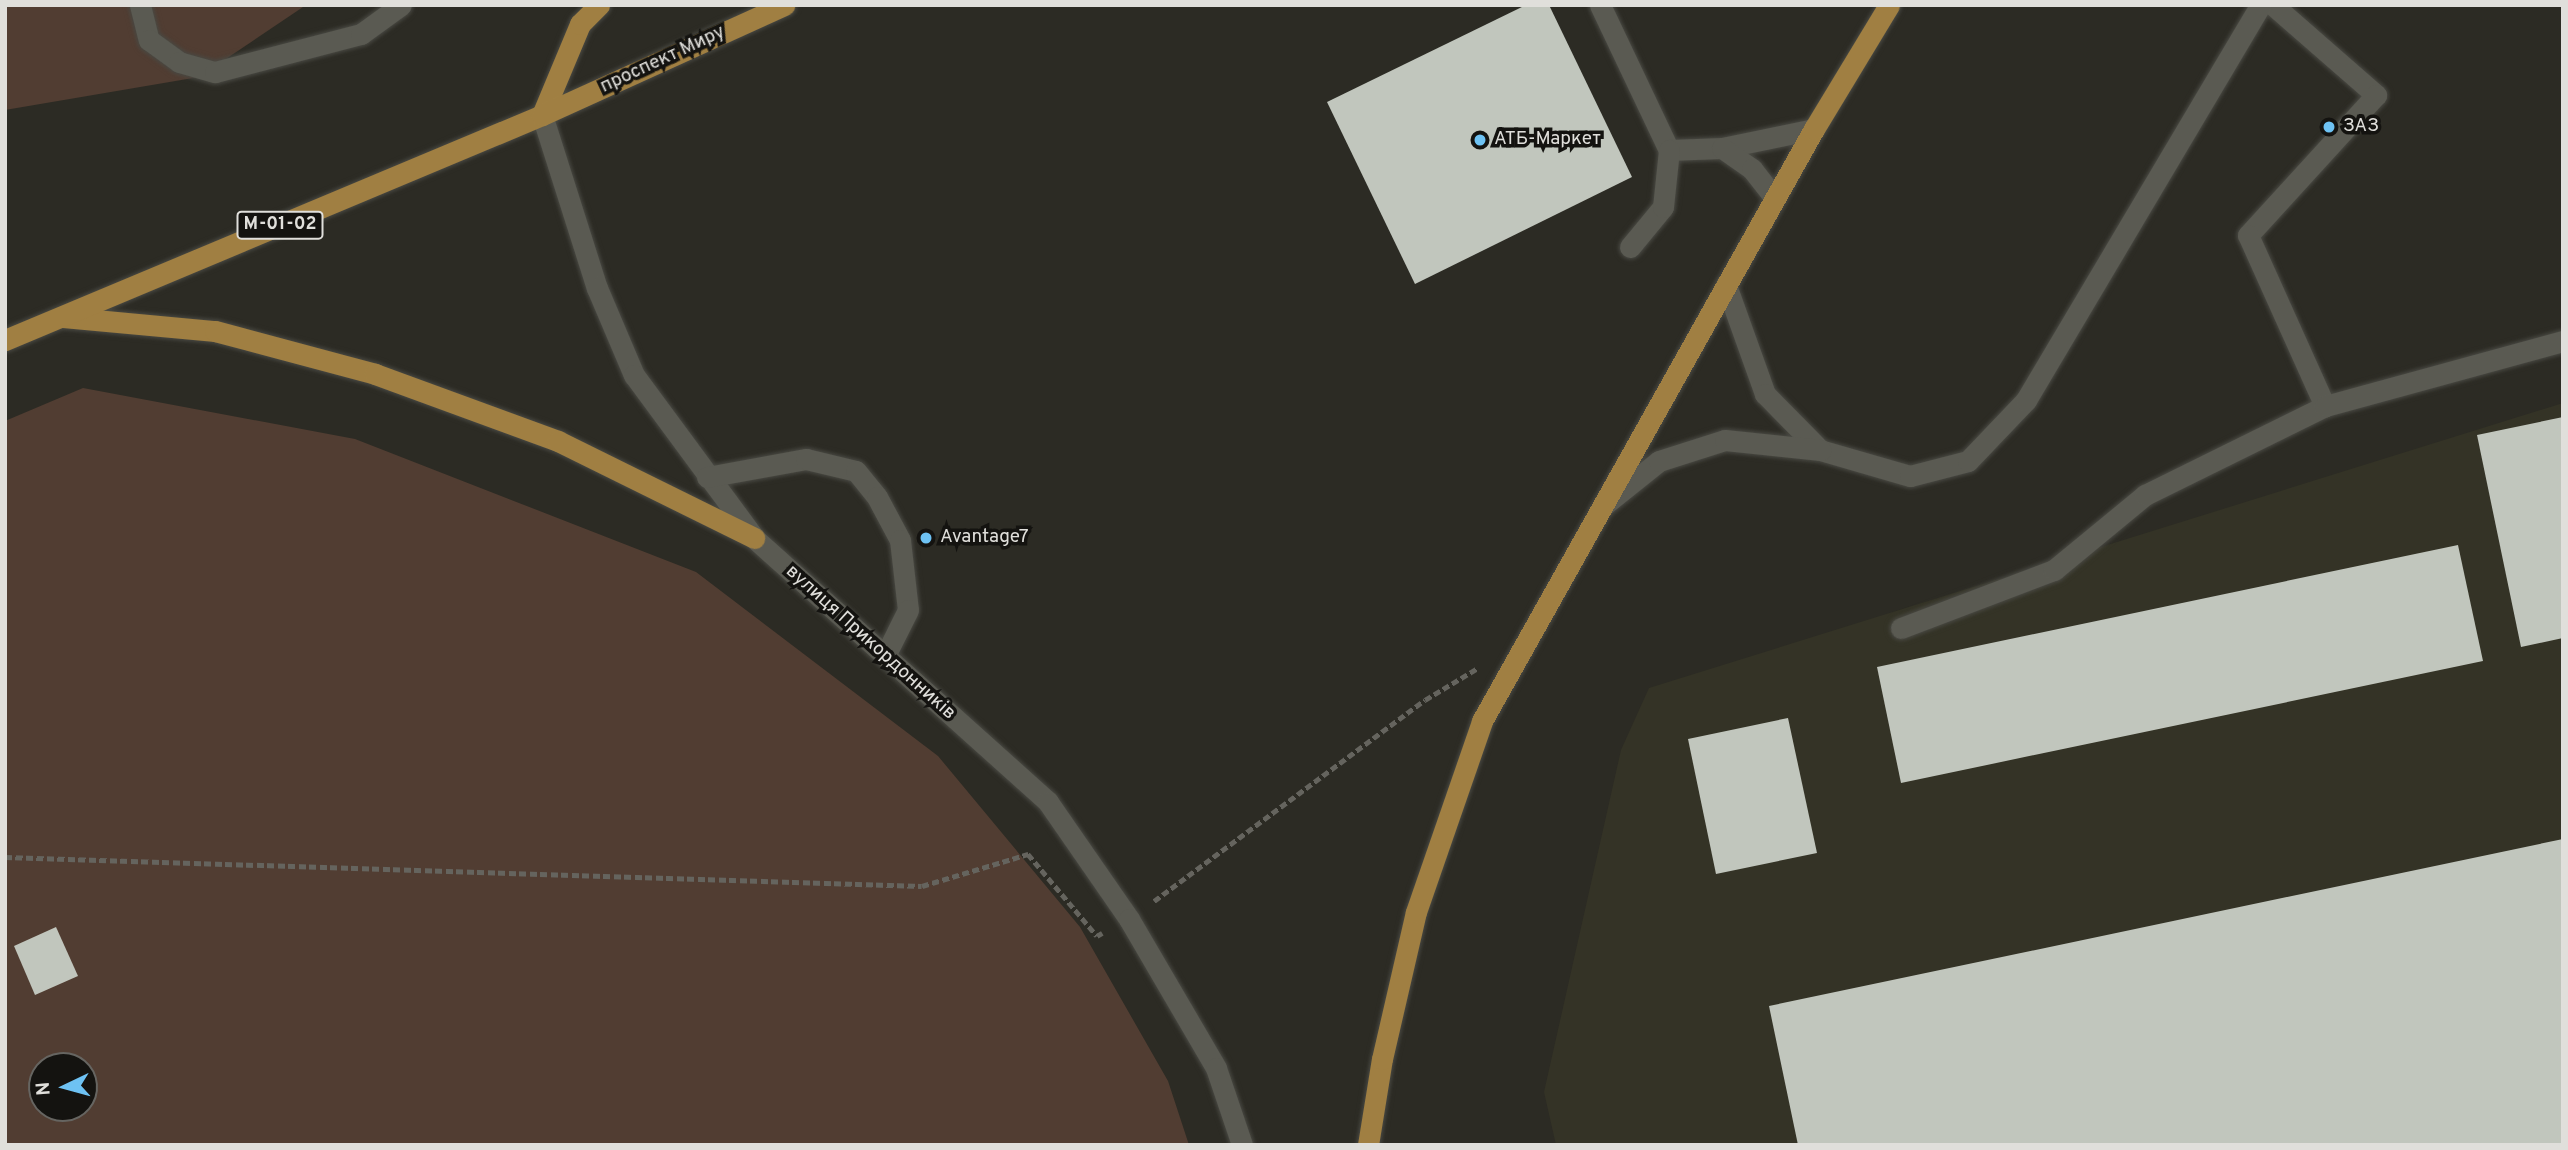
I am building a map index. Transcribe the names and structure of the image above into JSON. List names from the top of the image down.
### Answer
{
  "streets": {
    "main road": ["проспект Миру", "М-01-02"],
    "street": ["вулиця Прикордонників"]
  },
  "crossings": [
    ["проспект Миру", "М-01-02"],
    ["проспект Миру", "вулиця Прикордонників"],
    ["М-01-02", "вулиця Прикордонників"]
  ],
  "places": ["ЗАЗ", "АТБ-Маркет", "Avantage7"],
  "north": "left"
}
